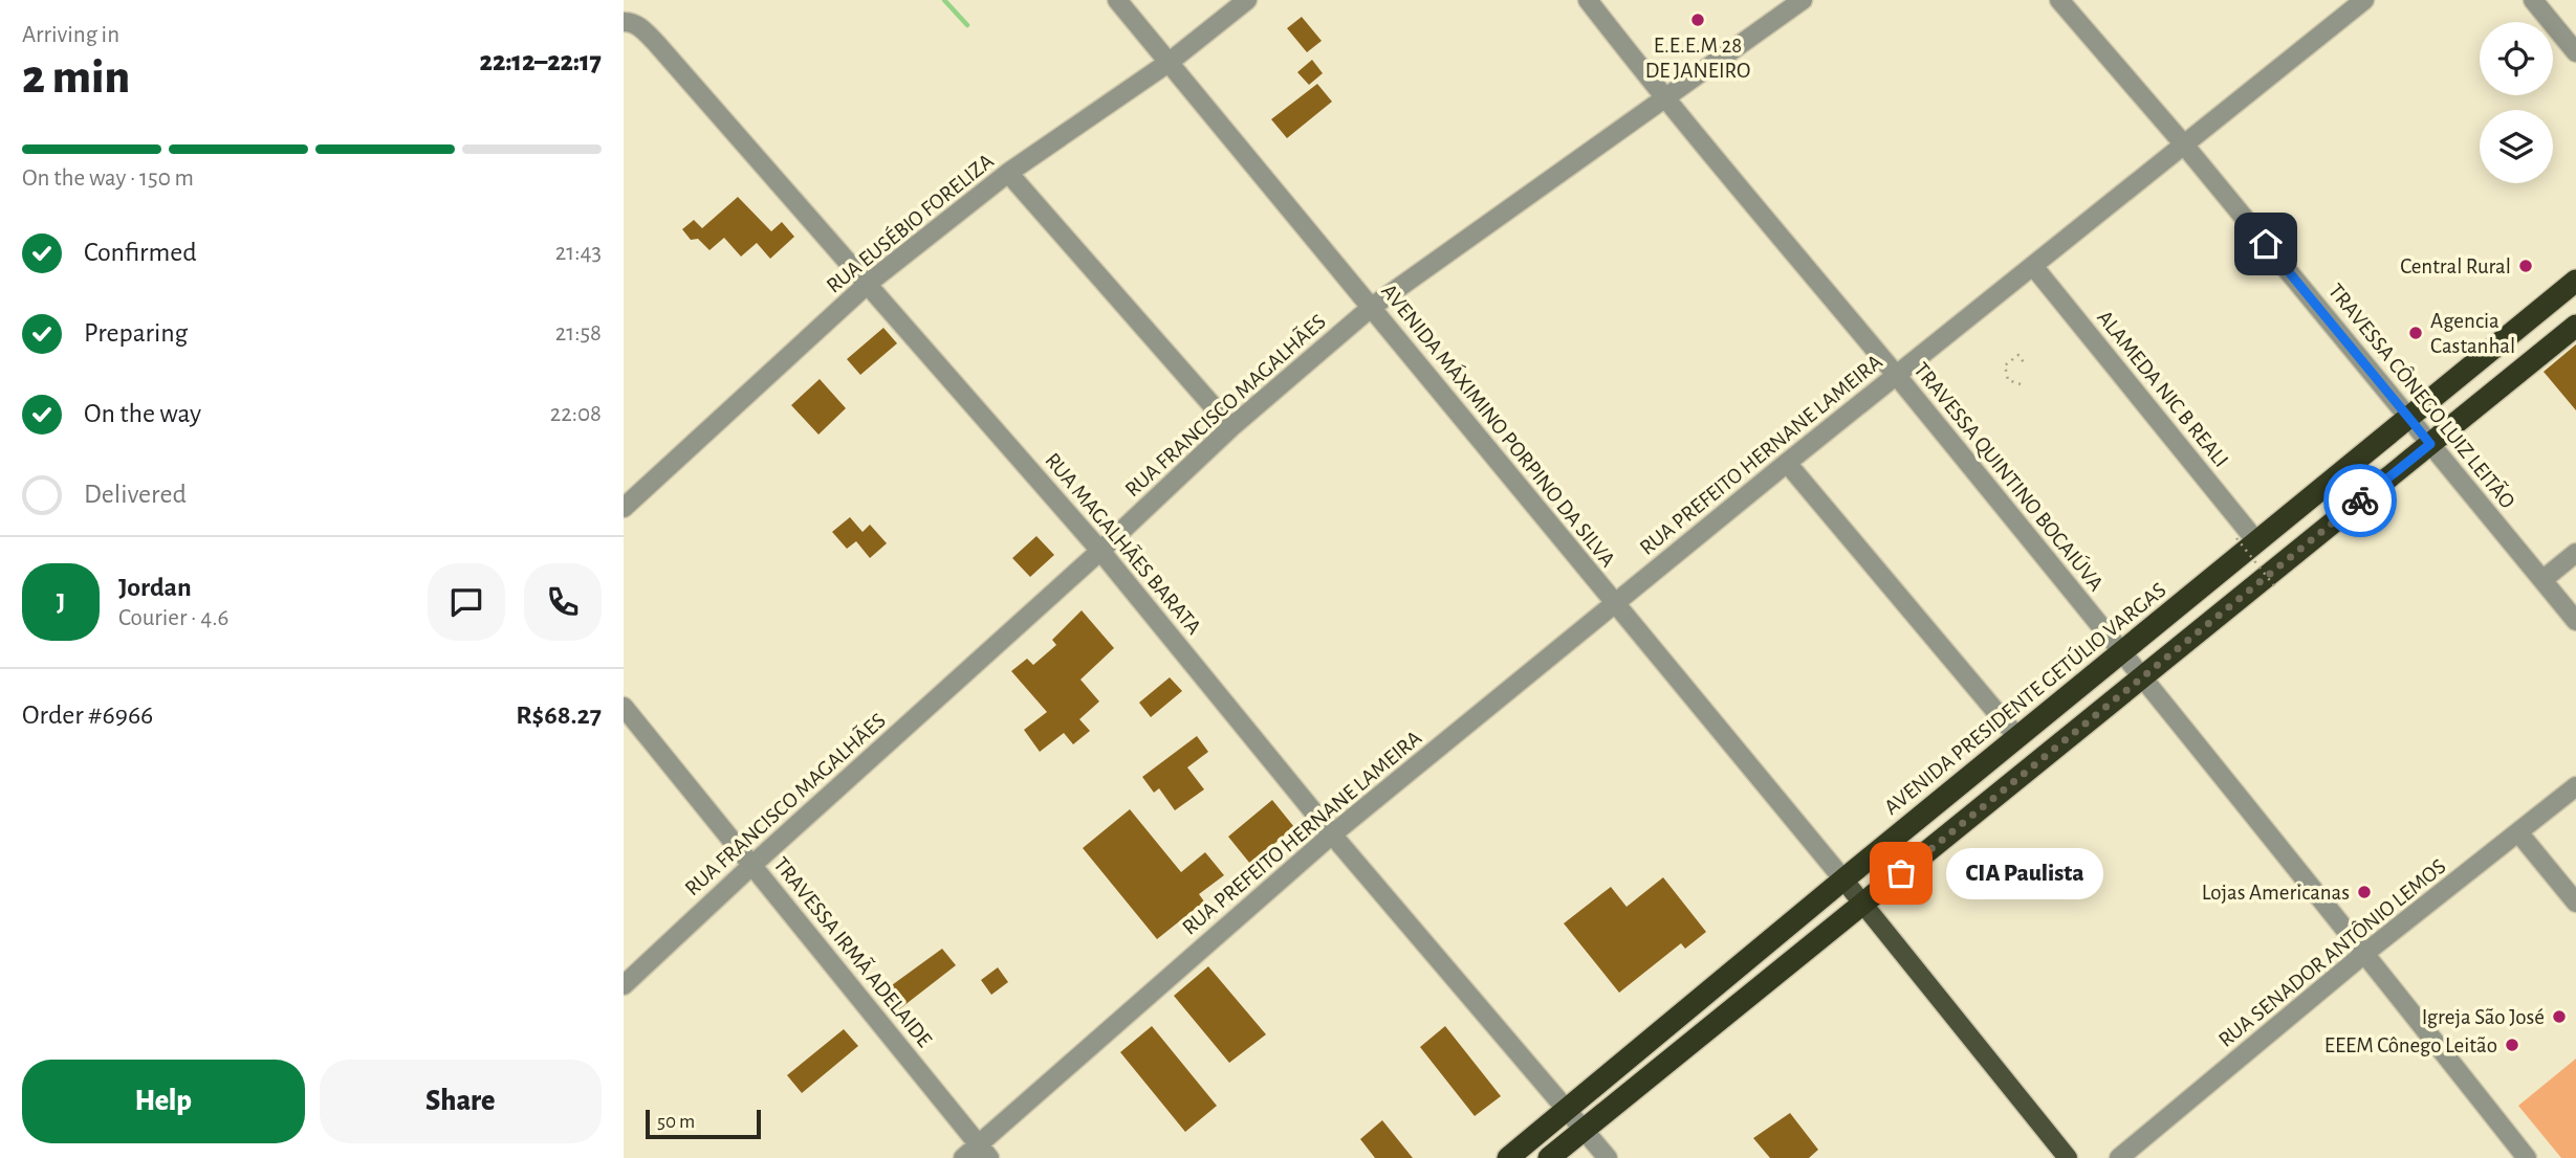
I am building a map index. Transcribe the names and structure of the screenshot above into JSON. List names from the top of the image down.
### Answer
{
  "streets": {
    "highway": ["AVENIDA PRESIDENTE GETÚLIO VARGAS"],
    "street": [
      "RUA EUSÉBIO FORELIZA",
      "ALAMEDA NIC B REALI",
      "TRAVESSA CÔNEGO LUIZ LEITÃO",
      "RUA FRANCISCO MAGALHÃES",
      "AVENIDA MÁXIMINO PORPINO DA SILVA",
      "RUA PREFEITO HERNANE LAMEIRA",
      "TRAVESSA QUINTINO BOCAIÚVA",
      "RUA MAGALHÃES BARATA",
      "TRAVESSA IRMÃ ADELAIDE",
      "RUA SENADOR ANTÔNIO LEMOS"
    ]
  },
  "crossings": [
    ["RUA EUSÉBIO FORELIZA", "AVENIDA MÁXIMINO PORPINO DA SILVA"],
    ["RUA EUSÉBIO FORELIZA", "RUA MAGALHÃES BARATA"],
    ["ALAMEDA NIC B REALI", "RUA PREFEITO HERNANE LAMEIRA"],
    ["ALAMEDA NIC B REALI", "AVENIDA PRESIDENTE GETÚLIO VARGAS"],
    ["TRAVESSA CÔNEGO LUIZ LEITÃO", "RUA PREFEITO HERNANE LAMEIRA"],
    ["TRAVESSA CÔNEGO LUIZ LEITÃO", "AVENIDA PRESIDENTE GETÚLIO VARGAS"],
    ["RUA FRANCISCO MAGALHÃES", "AVENIDA MÁXIMINO PORPINO DA SILVA"],
    ["RUA FRANCISCO MAGALHÃES", "TRAVESSA QUINTINO BOCAIÚVA"],
    ["RUA FRANCISCO MAGALHÃES", "RUA MAGALHÃES BARATA"],
    ["RUA FRANCISCO MAGALHÃES", "TRAVESSA IRMÃ ADELAIDE"],
    ["AVENIDA MÁXIMINO PORPINO DA SILVA", "RUA PREFEITO HERNANE LAMEIRA"],
    ["AVENIDA MÁXIMINO PORPINO DA SILVA", "AVENIDA PRESIDENTE GETÚLIO VARGAS"],
    ["RUA PREFEITO HERNANE LAMEIRA", "TRAVESSA QUINTINO BOCAIÚVA"],
    ["RUA PREFEITO HERNANE LAMEIRA", "RUA MAGALHÃES BARATA"],
    ["RUA PREFEITO HERNANE LAMEIRA", "TRAVESSA IRMÃ ADELAIDE"],
    ["TRAVESSA QUINTINO BOCAIÚVA", "AVENIDA PRESIDENTE GETÚLIO VARGAS"],
    ["TRAVESSA QUINTINO BOCAIÚVA", "RUA SENADOR ANTÔNIO LEMOS"],
    ["RUA MAGALHÃES BARATA", "AVENIDA PRESIDENTE GETÚLIO VARGAS"]
  ],
  "places": [
    "E.E.E.M 28 DE JANEIRO",
    "Central Rural",
    "Agencia Castanhal",
    "CIA Paulista",
    "Lojas Americanas",
    "Igreja São José",
    "EEEM Cônego Leitão"
  ],
  "scale_bar": "50 m",
  "page": {
    "heading": ["2 min", "Arriving in", "22:12–22:17"],
    "panel": [
      "Jordan",
      "Courier · 4.6",
      "Order #6966",
      "R$68.27"
    ],
    "bar": "On the way · 150 m",
    "list": [
      ["Confirmed", "21:43"],
      ["Preparing", "21:58"],
      ["On the way", "22:08"],
      "Delivered"
    ],
    "round": "J",
    "bubble": "CIA Paulista",
    "buttons": ["Help", "Share"],
    "scale": "50 m"
  }
}
